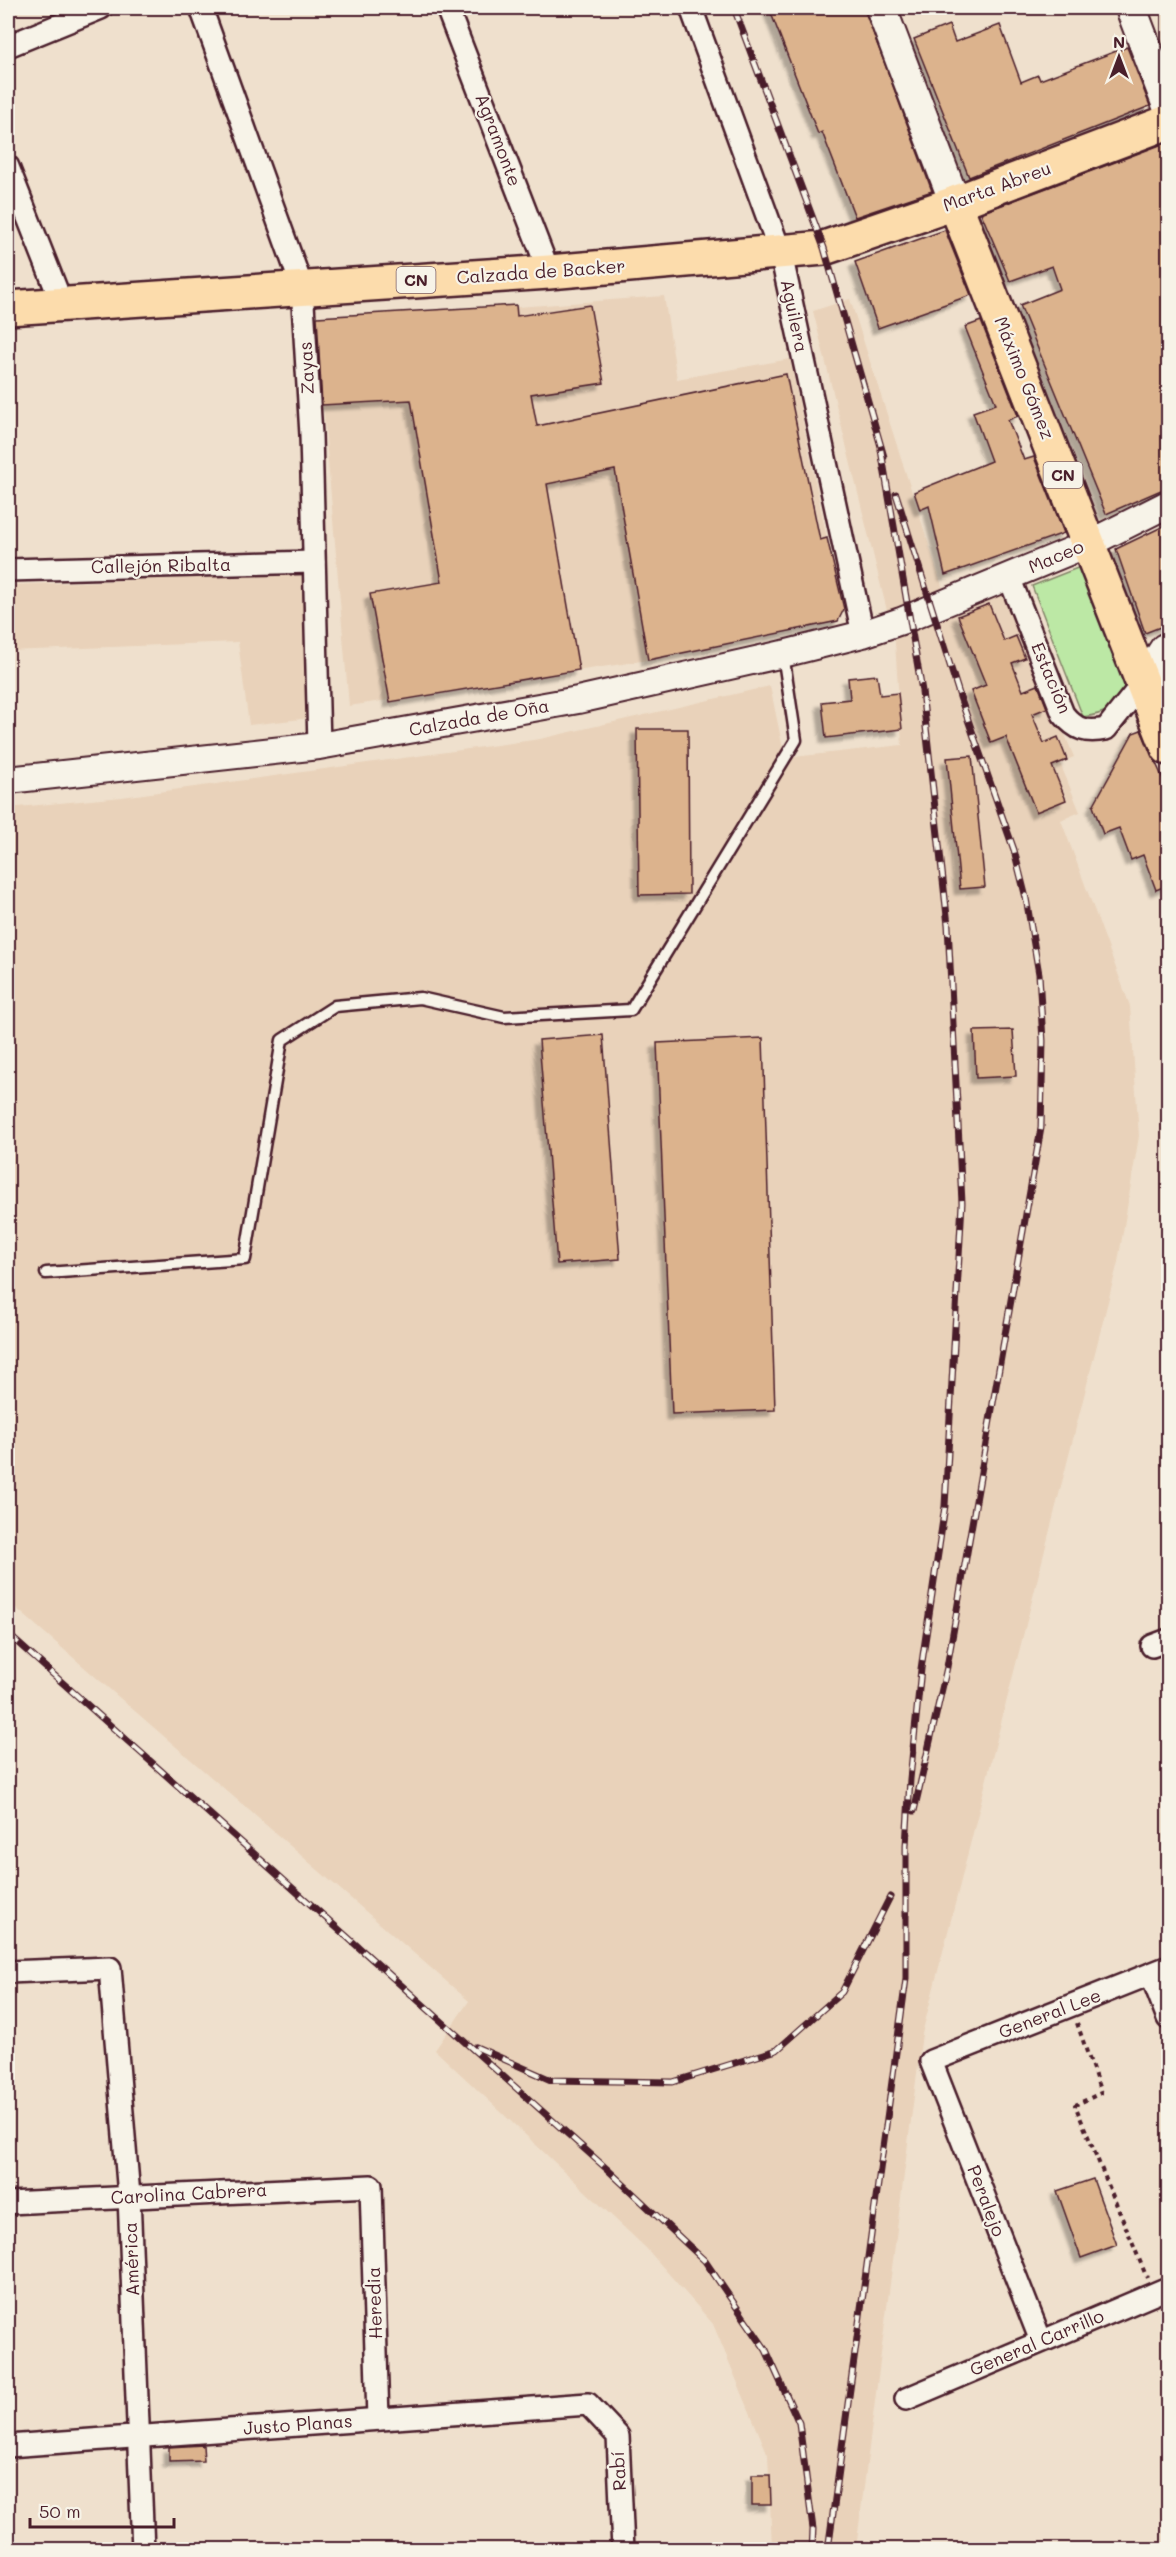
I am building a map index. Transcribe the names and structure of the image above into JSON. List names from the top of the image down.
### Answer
{
  "streets": {
    "main road": [
      "Marta Abreu",
      "Calzada de Backer",
      "CN",
      "Máximo Gómez"
    ],
    "street": [
      "Agramonte",
      "Aguilera",
      "Zayas",
      "Maceo",
      "Callejón Ribalta",
      "Estación",
      "Calzada de Oña",
      "General Lee",
      "Carolina Cabrera",
      "Peralejo",
      "América",
      "Heredia",
      "General Carrillo",
      "Justo Planas",
      "Rabí"
    ]
  },
  "crossings": [
    ["Agramonte", "Calzada de Backer"],
    ["Marta Abreu", "Calzada de Backer"],
    ["Marta Abreu", "Máximo Gómez"],
    ["Calzada de Backer", "Aguilera"],
    ["Calzada de Backer", "Zayas"],
    ["Aguilera", "Calzada de Oña"],
    ["Zayas", "Callejón Ribalta"],
    ["Zayas", "Calzada de Oña"],
    ["Máximo Gómez", "Maceo"],
    ["Máximo Gómez", "Estación"],
    ["Maceo", "Estación"],
    ["Maceo", "Calzada de Oña"],
    ["General Lee", "Peralejo"],
    ["Carolina Cabrera", "América"],
    ["Carolina Cabrera", "Heredia"],
    ["Peralejo", "General Carrillo"],
    ["América", "Justo Planas"],
    ["Heredia", "Justo Planas"],
    ["Justo Planas", "Rabí"]
  ],
  "scale_bar": "50 m",
  "north": "top"
}
